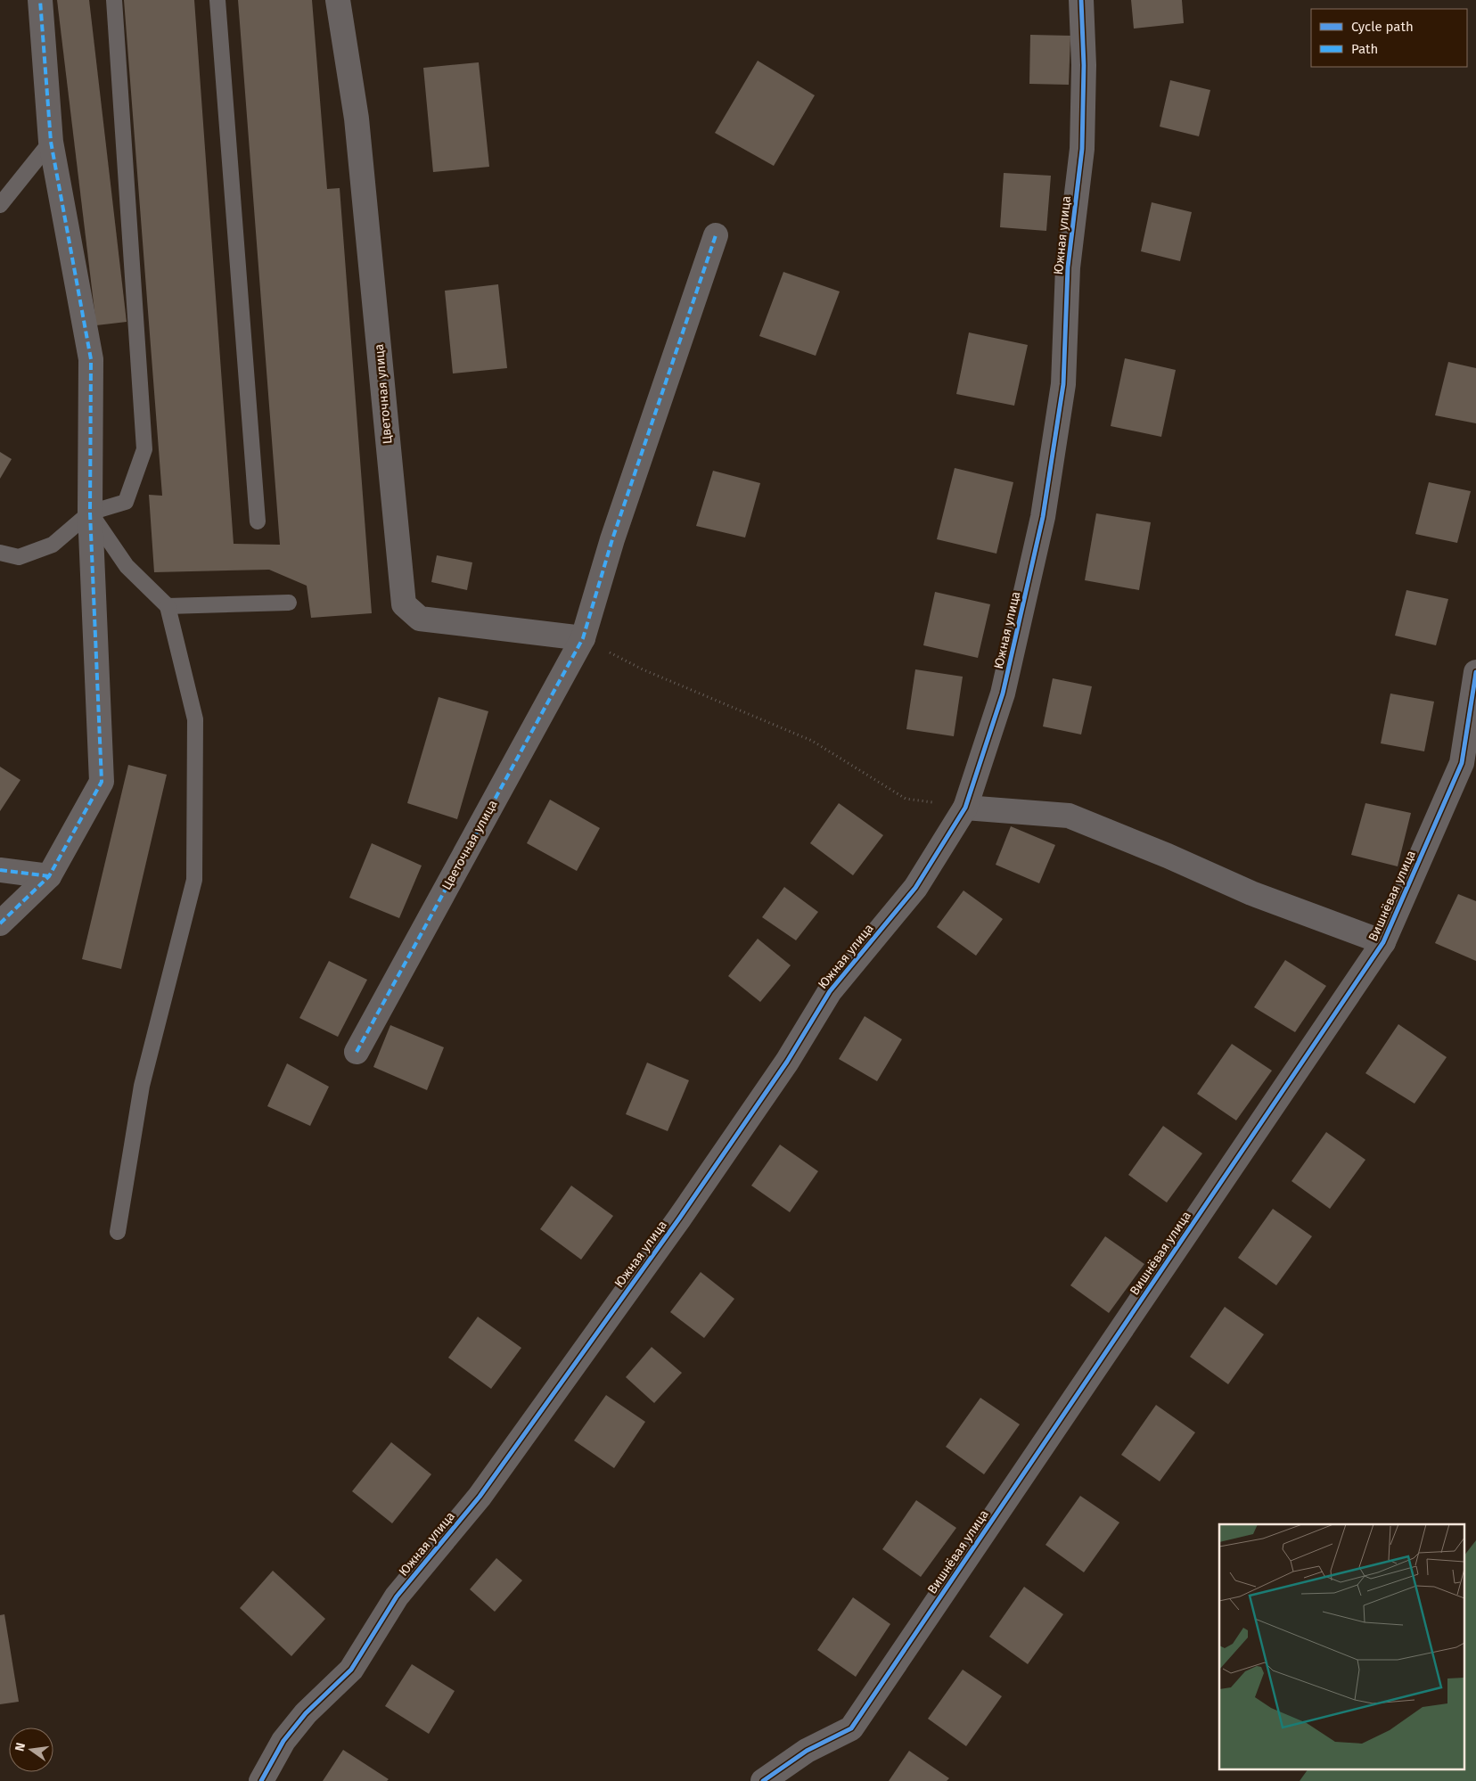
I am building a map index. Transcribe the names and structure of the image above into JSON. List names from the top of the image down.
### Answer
{
  "streets": {
    "street": ["Южная улица", "Цветочная улица", "Вишнёвая улица"]
  },
  "legend": ["Cycle path", "Path"],
  "north": "left"
}
